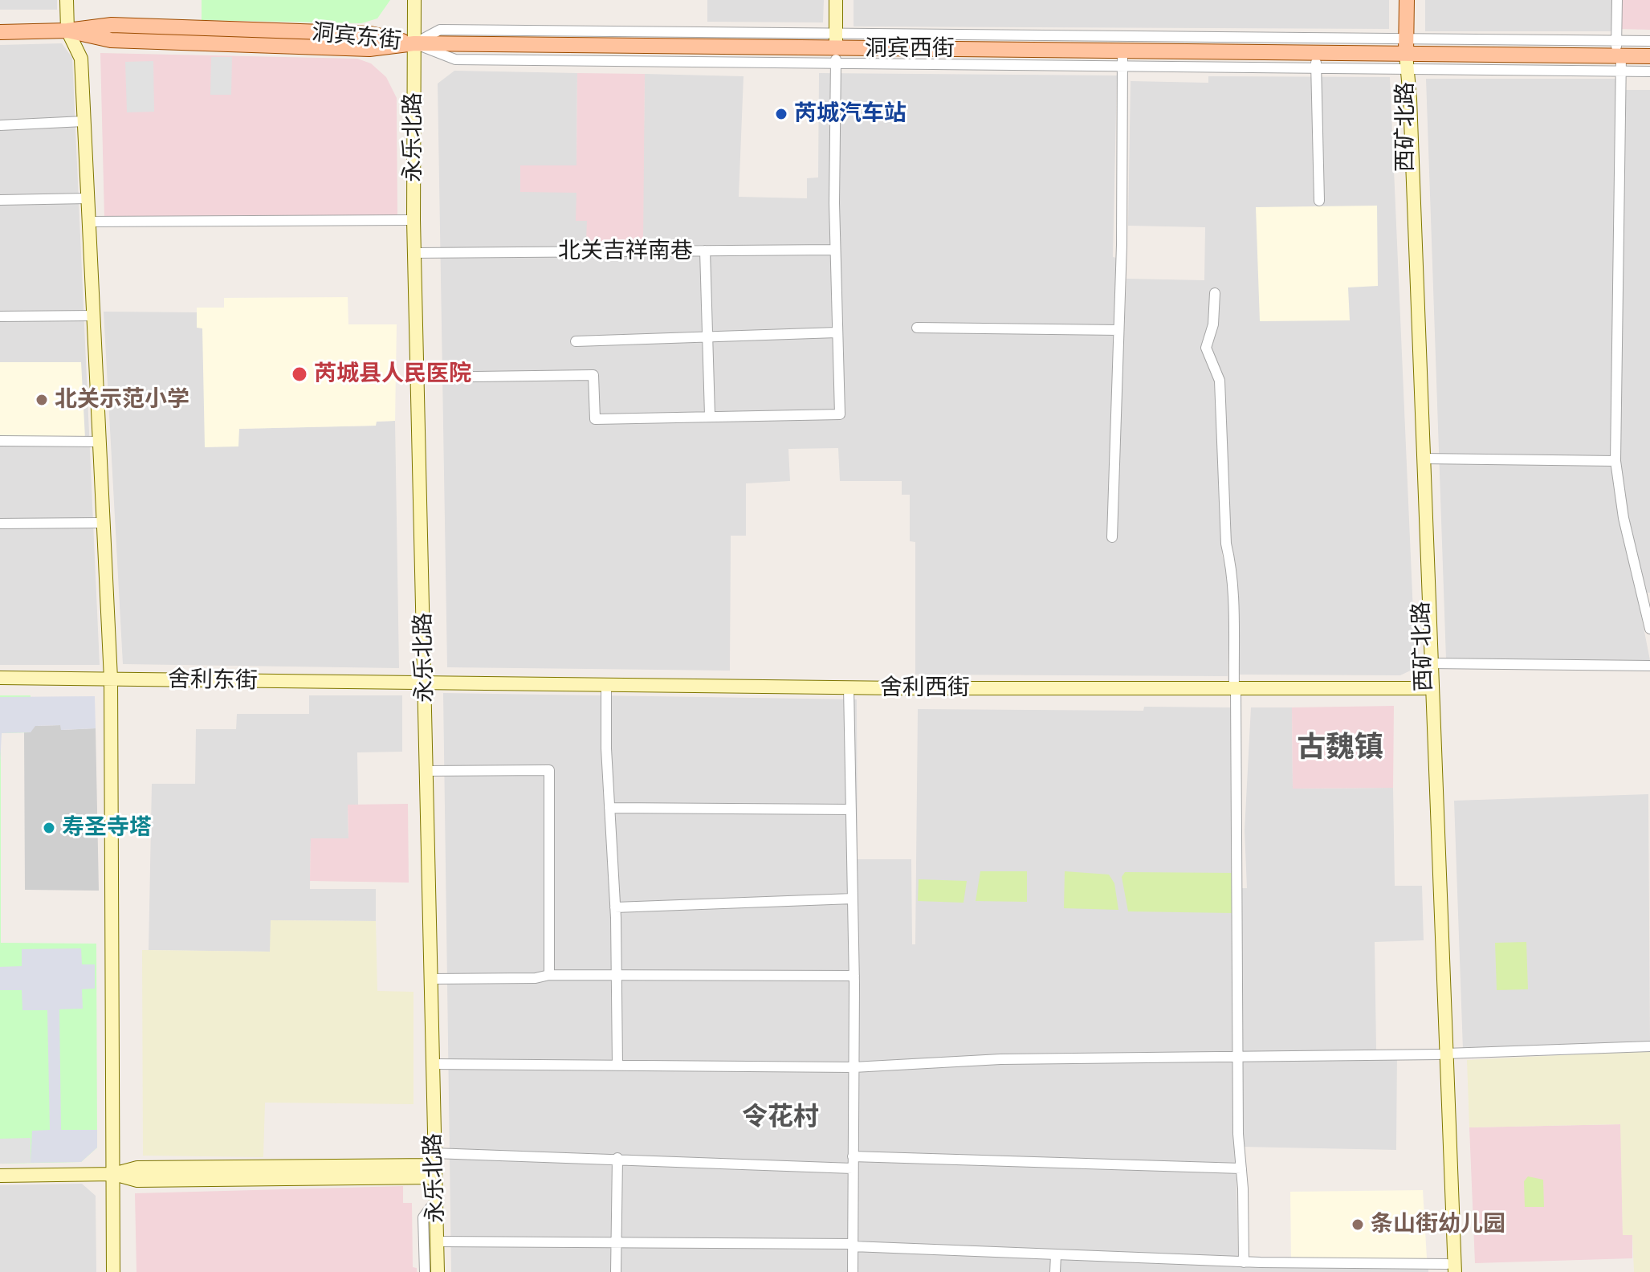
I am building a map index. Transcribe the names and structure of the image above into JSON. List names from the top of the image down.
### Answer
{
  "streets": {
    "main road": [
      "洞宾东街",
      "洞宾西街",
      "西矿北路",
      "永乐北路",
      "舍利东街",
      "舍利西街"
    ],
    "street": ["北关吉祥南巷"]
  },
  "crossings": [
    ["洞宾东街", "洞宾西街"],
    ["洞宾东街", "永乐北路"],
    ["洞宾西街", "永乐北路"],
    ["西矿北路", "舍利西街"],
    ["永乐北路", "北关吉祥南巷"],
    ["永乐北路", "舍利东街"],
    ["永乐北路", "舍利西街"],
    ["舍利东街", "舍利西街"]
  ],
  "districts": ["古魏镇", "令花村"],
  "places": [
    "芮城汽车站",
    "芮城县人民医院",
    "北关示范小学",
    "寿圣寺塔",
    "条山街幼儿园"
  ]
}
